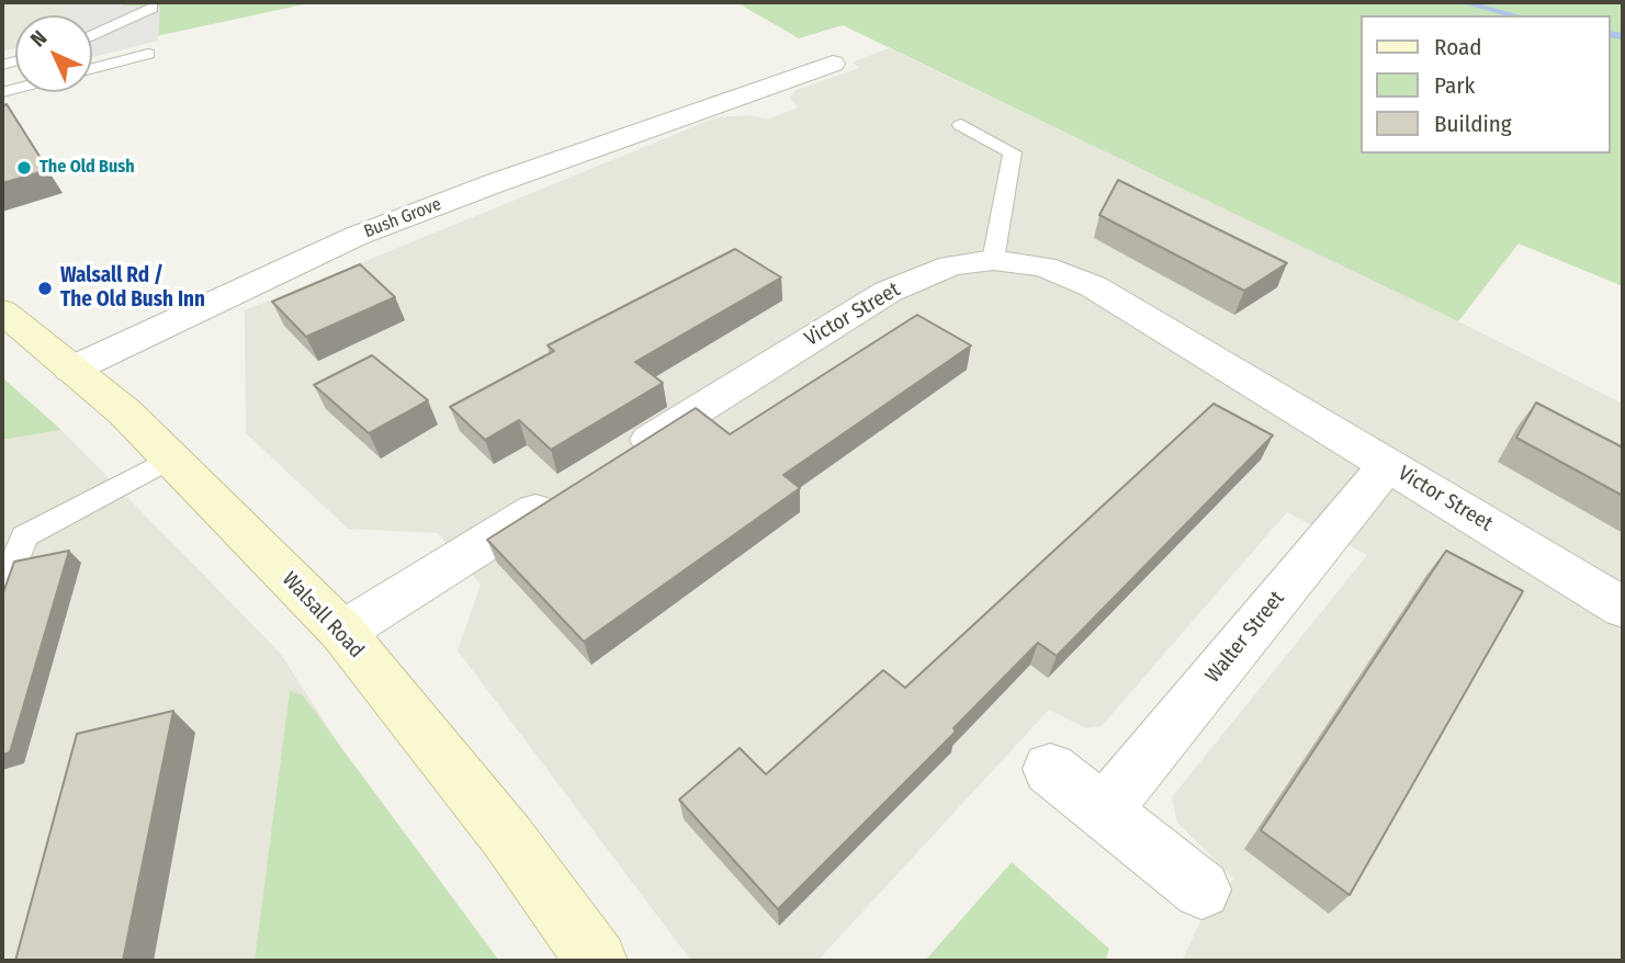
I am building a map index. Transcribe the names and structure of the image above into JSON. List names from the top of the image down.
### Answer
{
  "streets": {
    "main road": ["Walsall Road"],
    "street": ["Bush Grove", "Victor Street", "Walter Street"]
  },
  "crossings": [
    ["Bush Grove", "Walsall Road"],
    ["Victor Street", "Walter Street"]
  ],
  "places": ["The Old Bush", "Walsall Rd / The Old Bush Inn"],
  "legend": ["Road", "Park", "Building"],
  "north": "top left"
}
